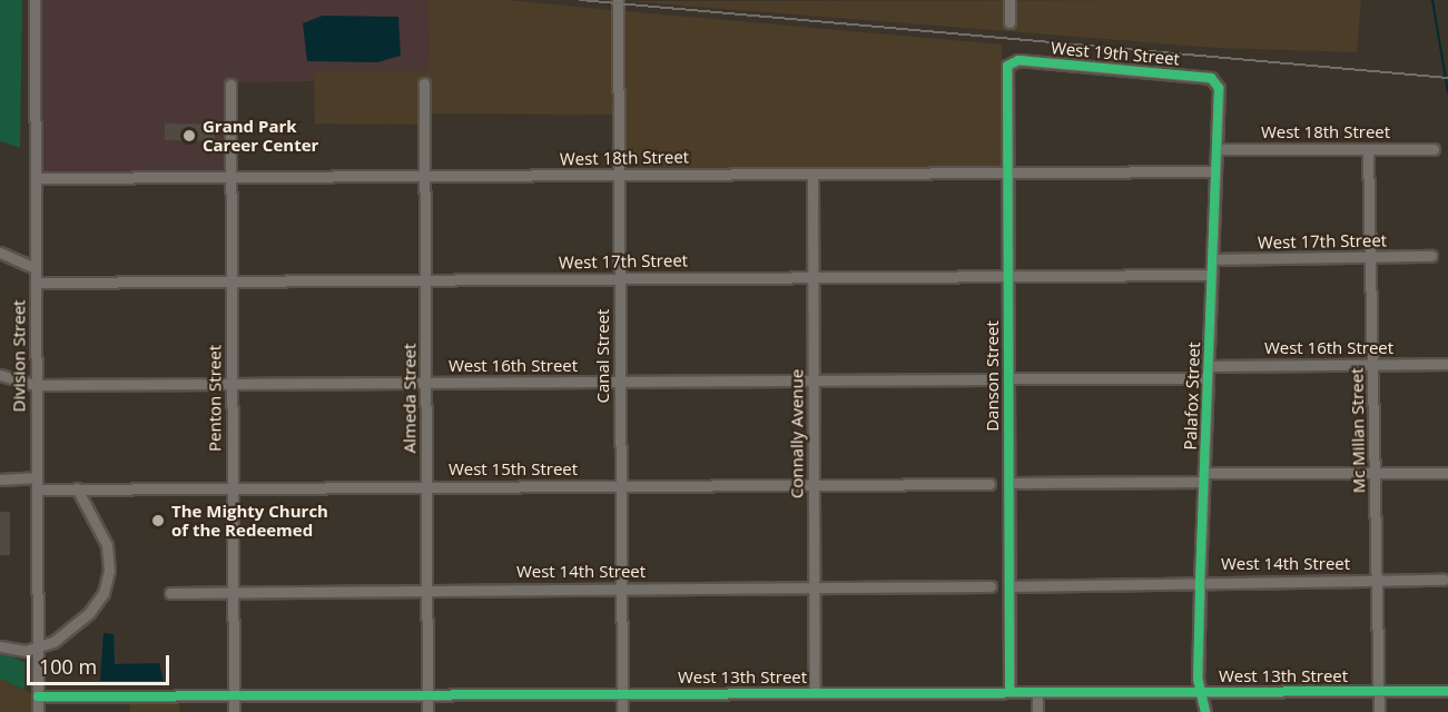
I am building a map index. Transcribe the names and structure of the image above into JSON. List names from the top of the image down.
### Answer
{
  "streets": {
    "street": [
      "West 19th Street",
      "West 18th Street",
      "West 17th Street",
      "West 16th Street",
      "Division Street",
      "Canal Street",
      "Danson Street",
      "Palafox Street",
      "Penton Street",
      "Almeda Street",
      "Mc Millan Street",
      "Connally Avenue",
      "West 15th Street",
      "West 14th Street",
      "West 13th Street"
    ]
  },
  "crossings": [
    ["West 19th Street", "Danson Street"],
    ["West 19th Street", "Palafox Street"],
    ["West 18th Street", "Division Street"],
    ["West 18th Street", "Canal Street"],
    ["West 18th Street", "Danson Street"],
    ["West 18th Street", "Palafox Street"],
    ["West 18th Street", "Penton Street"],
    ["West 18th Street", "Almeda Street"],
    ["West 18th Street", "Mc Millan Street"],
    ["West 18th Street", "Connally Avenue"],
    ["West 17th Street", "Division Street"],
    ["West 17th Street", "Canal Street"],
    ["West 17th Street", "Danson Street"],
    ["West 17th Street", "Palafox Street"],
    ["West 17th Street", "Penton Street"],
    ["West 17th Street", "Almeda Street"],
    ["West 17th Street", "Mc Millan Street"],
    ["West 17th Street", "Connally Avenue"],
    ["West 16th Street", "Division Street"],
    ["West 16th Street", "Canal Street"],
    ["West 16th Street", "Palafox Street"],
    ["West 16th Street", "Penton Street"],
    ["West 16th Street", "Almeda Street"],
    ["West 16th Street", "Mc Millan Street"],
    ["West 16th Street", "Connally Avenue"],
    ["Division Street", "West 15th Street"],
    ["Division Street", "West 13th Street"],
    ["Canal Street", "West 15th Street"],
    ["Canal Street", "West 14th Street"],
    ["Canal Street", "West 13th Street"],
    ["Danson Street", "West 14th Street"],
    ["Danson Street", "West 13th Street"],
    ["Palafox Street", "West 14th Street"],
    ["Palafox Street", "West 13th Street"],
    ["Penton Street", "West 15th Street"],
    ["Penton Street", "West 14th Street"],
    ["Penton Street", "West 13th Street"],
    ["Almeda Street", "West 15th Street"],
    ["Almeda Street", "West 14th Street"],
    ["Almeda Street", "West 13th Street"],
    ["Mc Millan Street", "West 14th Street"],
    ["Mc Millan Street", "West 13th Street"],
    ["Connally Avenue", "West 15th Street"],
    ["Connally Avenue", "West 14th Street"],
    ["Connally Avenue", "West 13th Street"]
  ],
  "places": ["Grand Park Career Center", "The Mighty Church of the Redeemed"],
  "scale_bar": "100 m"
}
